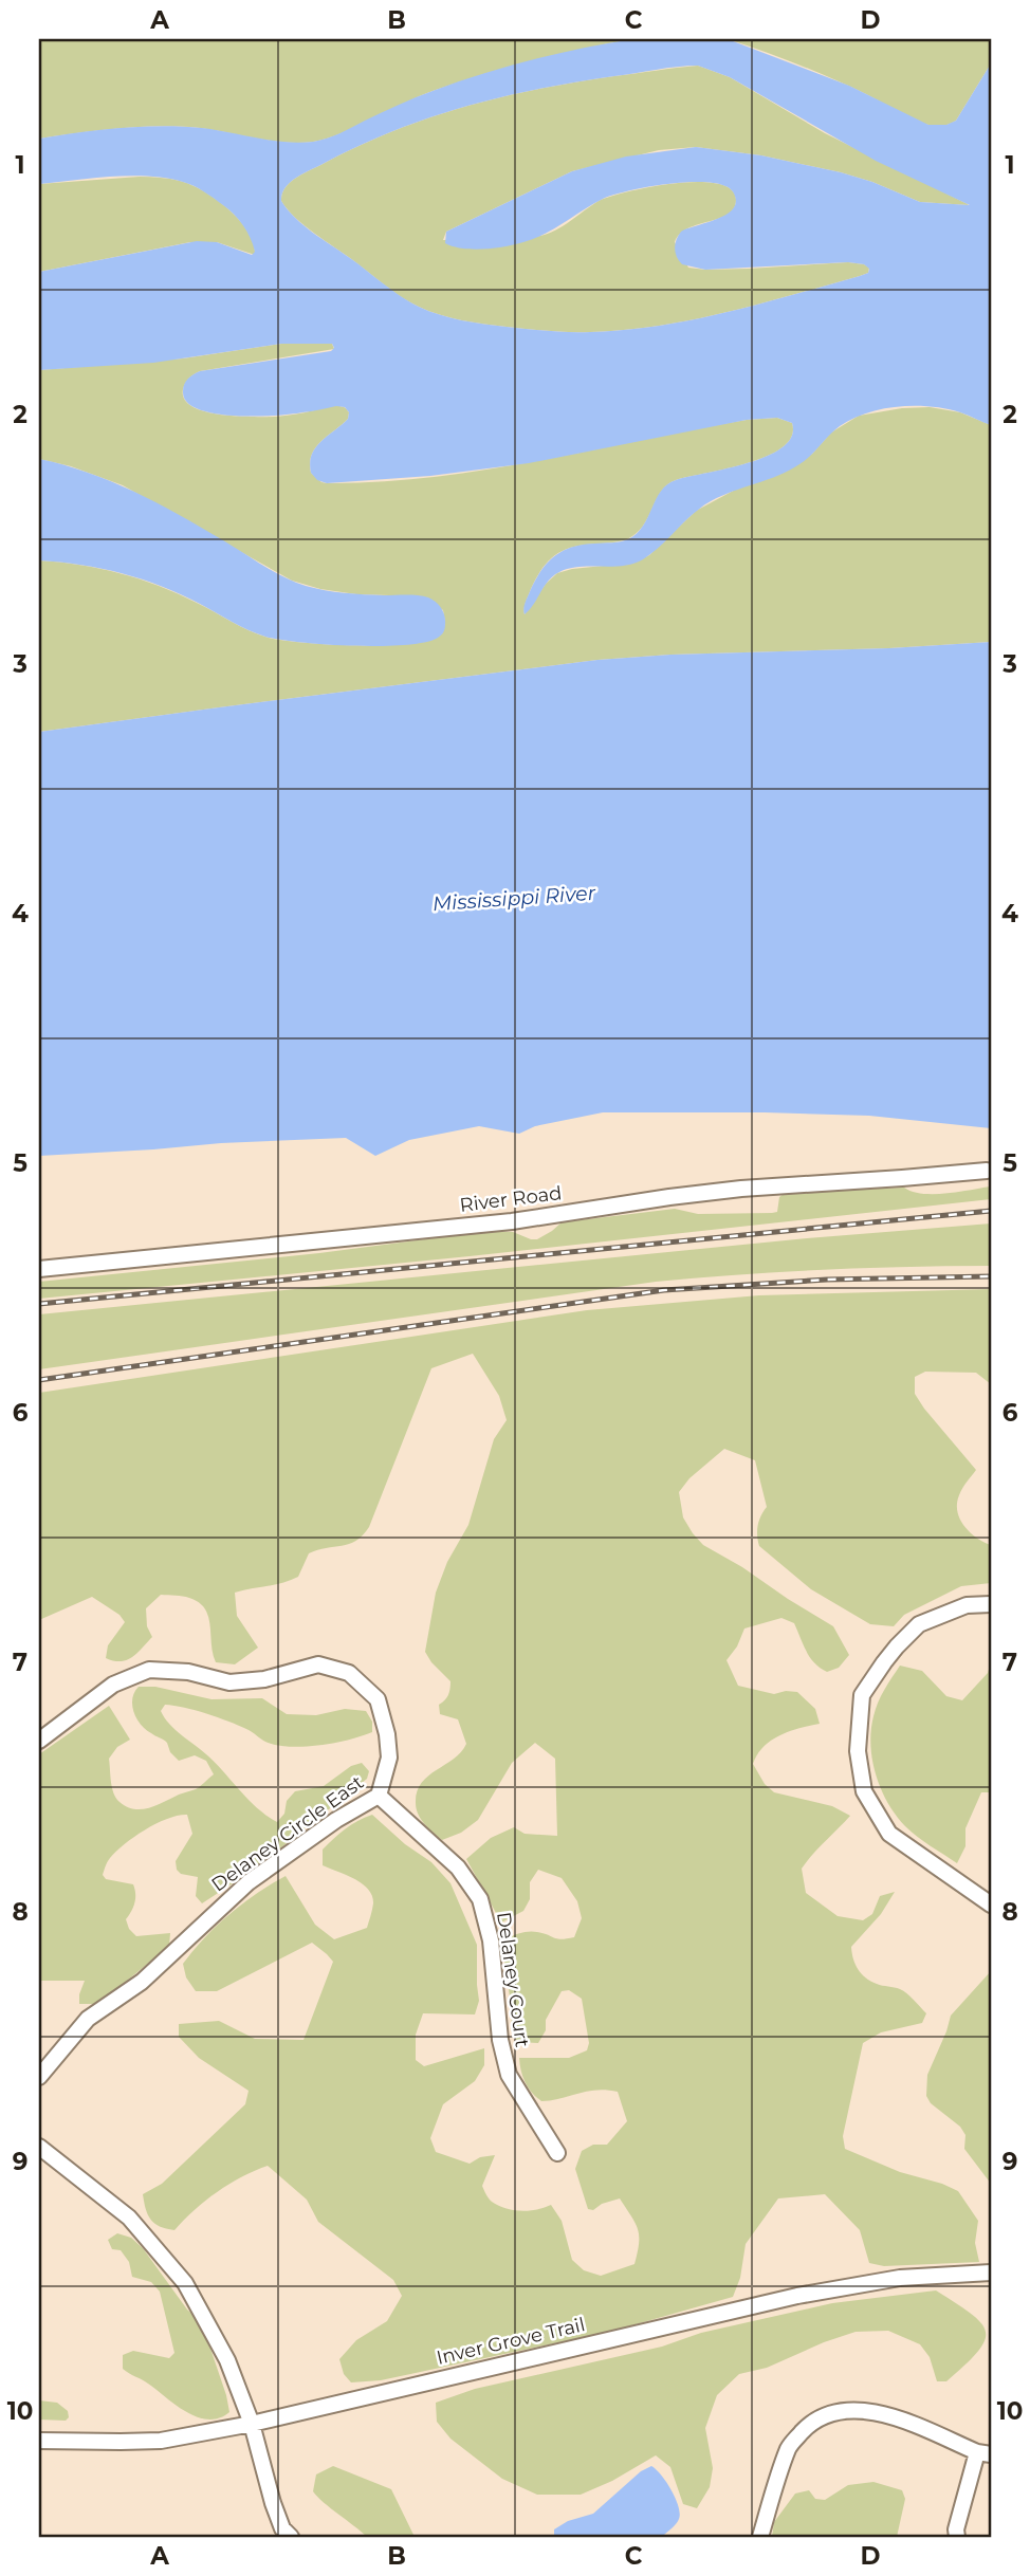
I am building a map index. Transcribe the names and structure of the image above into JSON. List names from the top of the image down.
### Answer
{
  "streets": {
    "street": [
      "River Road",
      "Delaney Circle East",
      "Delaney Court",
      "Inver Grove Trail"
    ]
  },
  "crossings": [
    ["Delaney Circle East", "Delaney Court"]
  ],
  "water": ["Mississippi River"],
  "grid": {
    "columns": [
      "A",
      "B",
      "C",
      "D"
    ],
    "rows": [
      "1",
      "2",
      "3",
      "4",
      "5",
      "6",
      "7",
      "8",
      "9",
      "10"
    ]
  }
}
